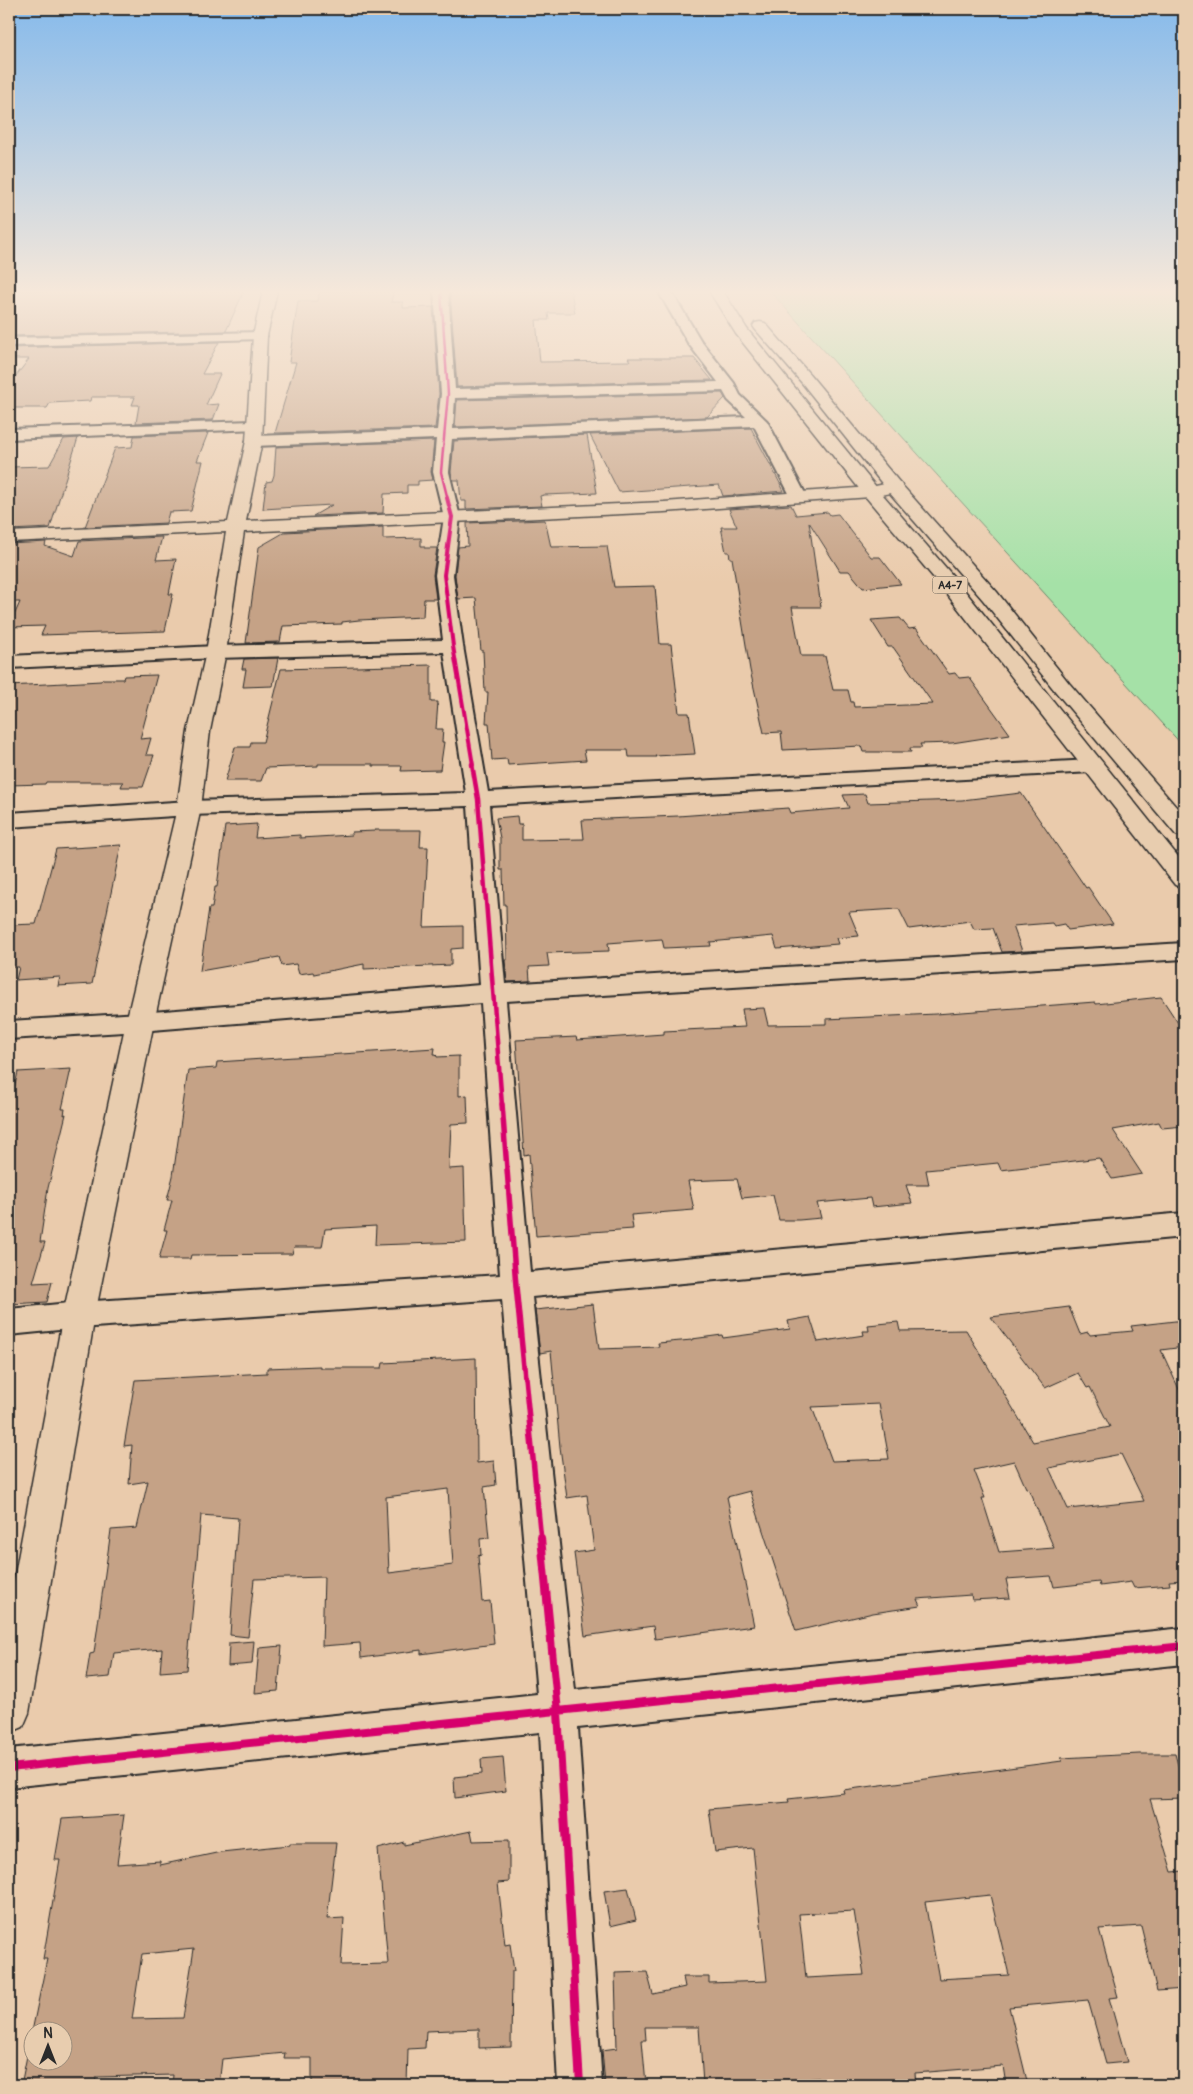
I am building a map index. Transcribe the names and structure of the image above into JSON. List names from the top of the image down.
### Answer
{
  "streets": {
    "main road": ["A4-7"]
  },
  "north": "top"
}
